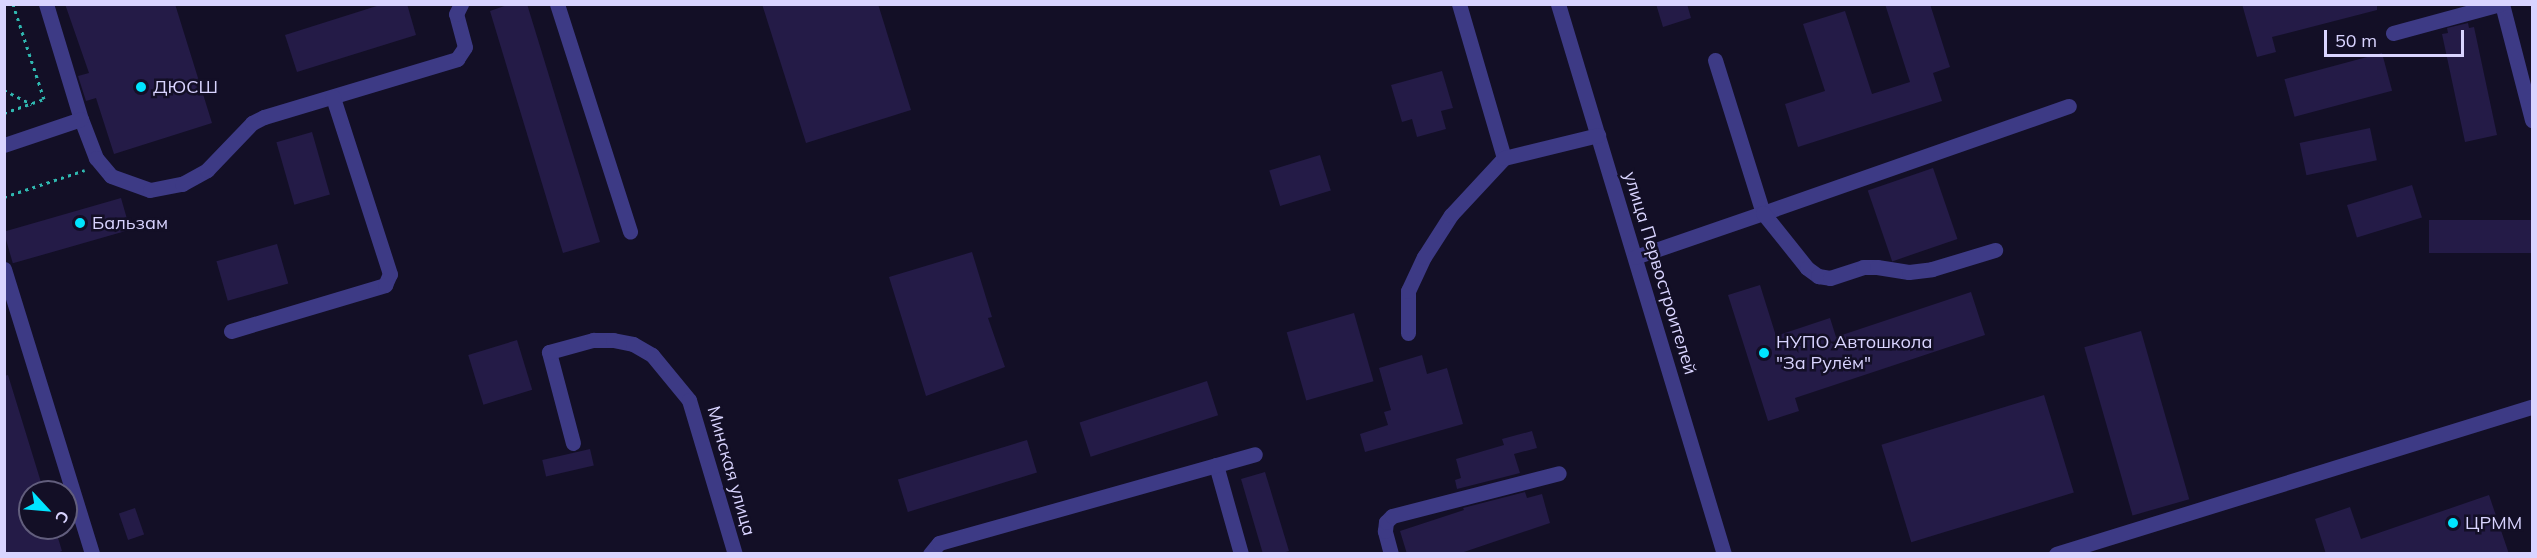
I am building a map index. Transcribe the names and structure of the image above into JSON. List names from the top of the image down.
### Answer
{
  "streets": {
    "street": ["улица Первостроителей", "Минская улица"]
  },
  "places": [
    "ДЮСШ",
    "Бальзам",
    "НУПО Автошкола \"За Рулём\"",
    "ЦРММ"
  ],
  "scale_bar": "50 m",
  "north": "bottom right"
}
